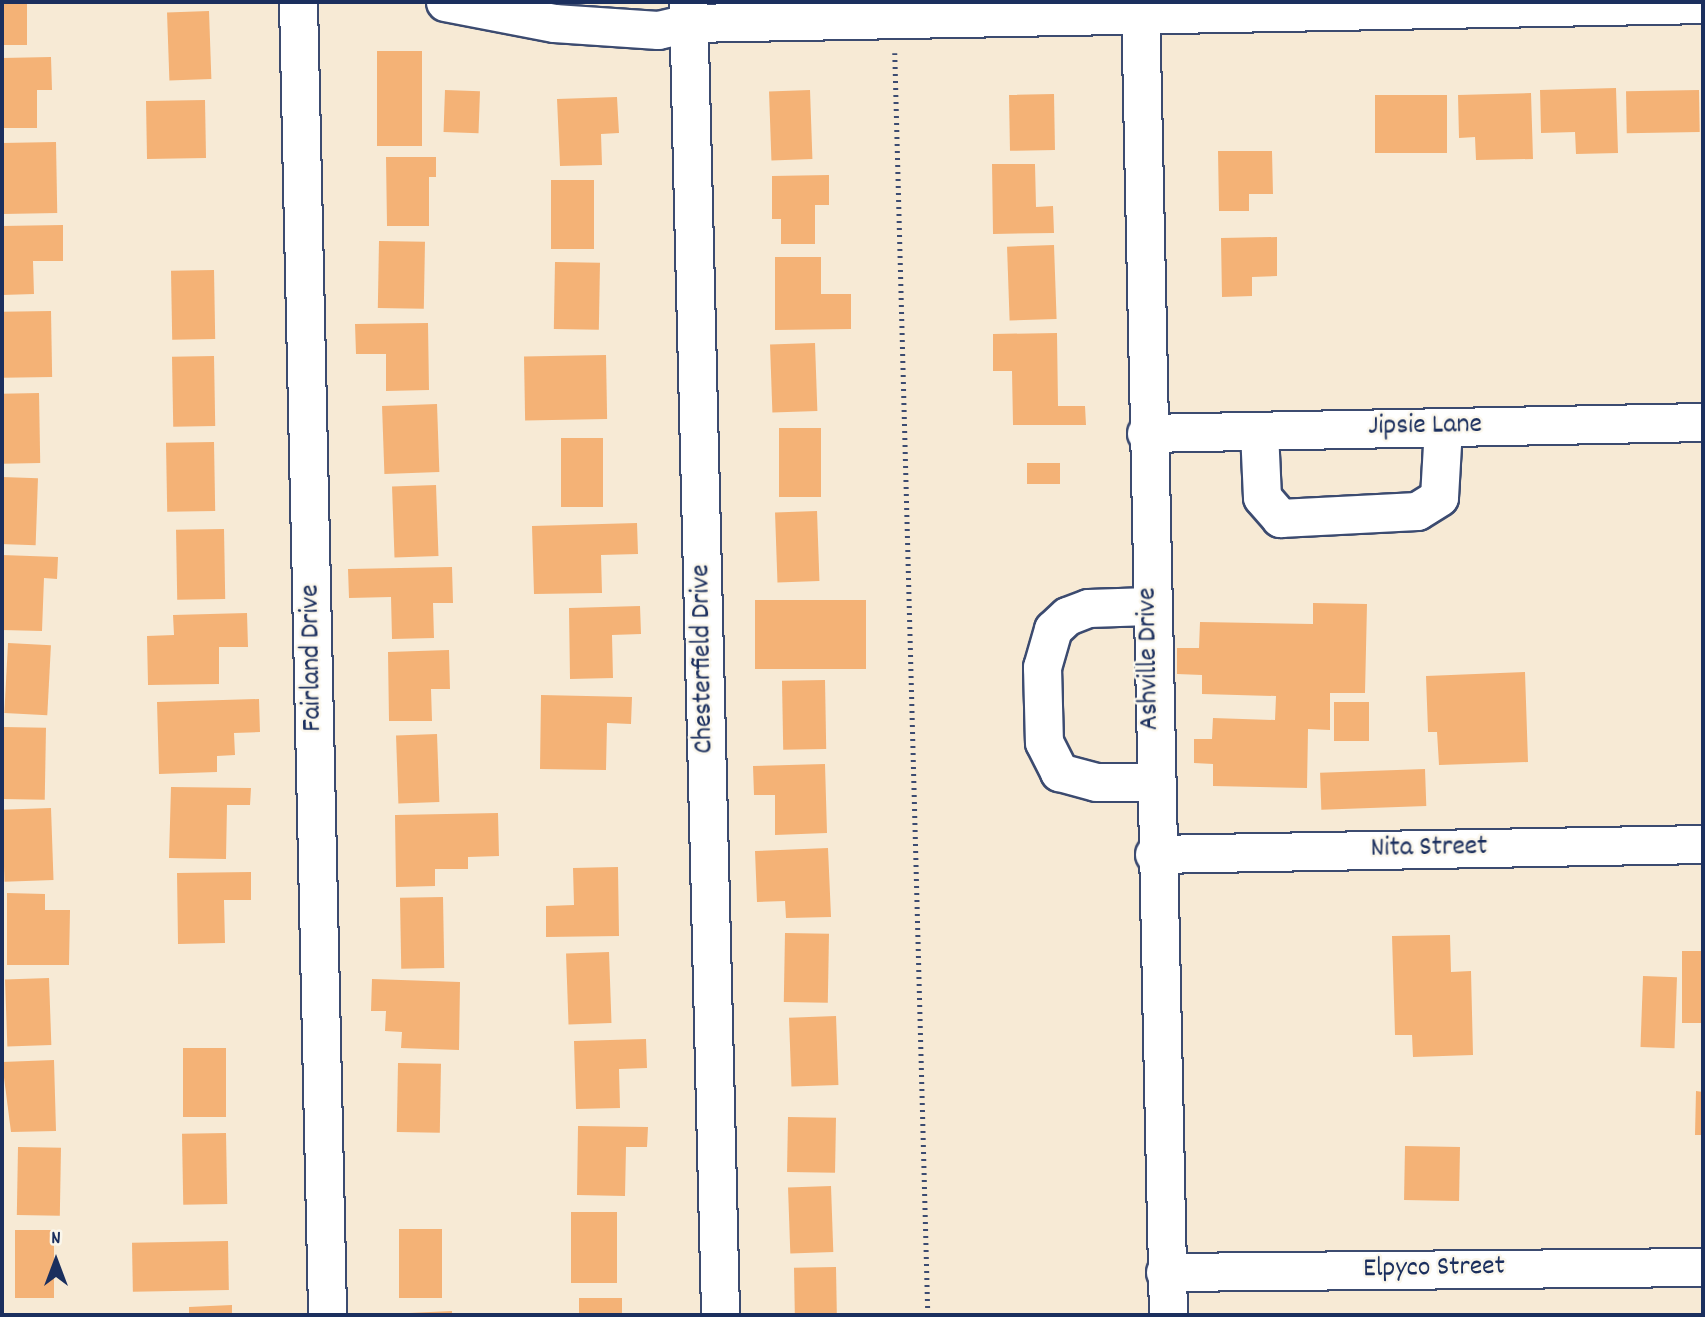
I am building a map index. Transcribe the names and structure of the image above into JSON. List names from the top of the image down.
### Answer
{
  "streets": {
    "street": [
      "Jipsie Lane",
      "Fairland Drive",
      "Chesterfield Drive",
      "Ashville Drive",
      "Nita Street",
      "Elpyco Street"
    ]
  },
  "crossings": [
    ["Jipsie Lane", "Ashville Drive"],
    ["Ashville Drive", "Nita Street"],
    ["Ashville Drive", "Elpyco Street"]
  ],
  "north": "top"
}
